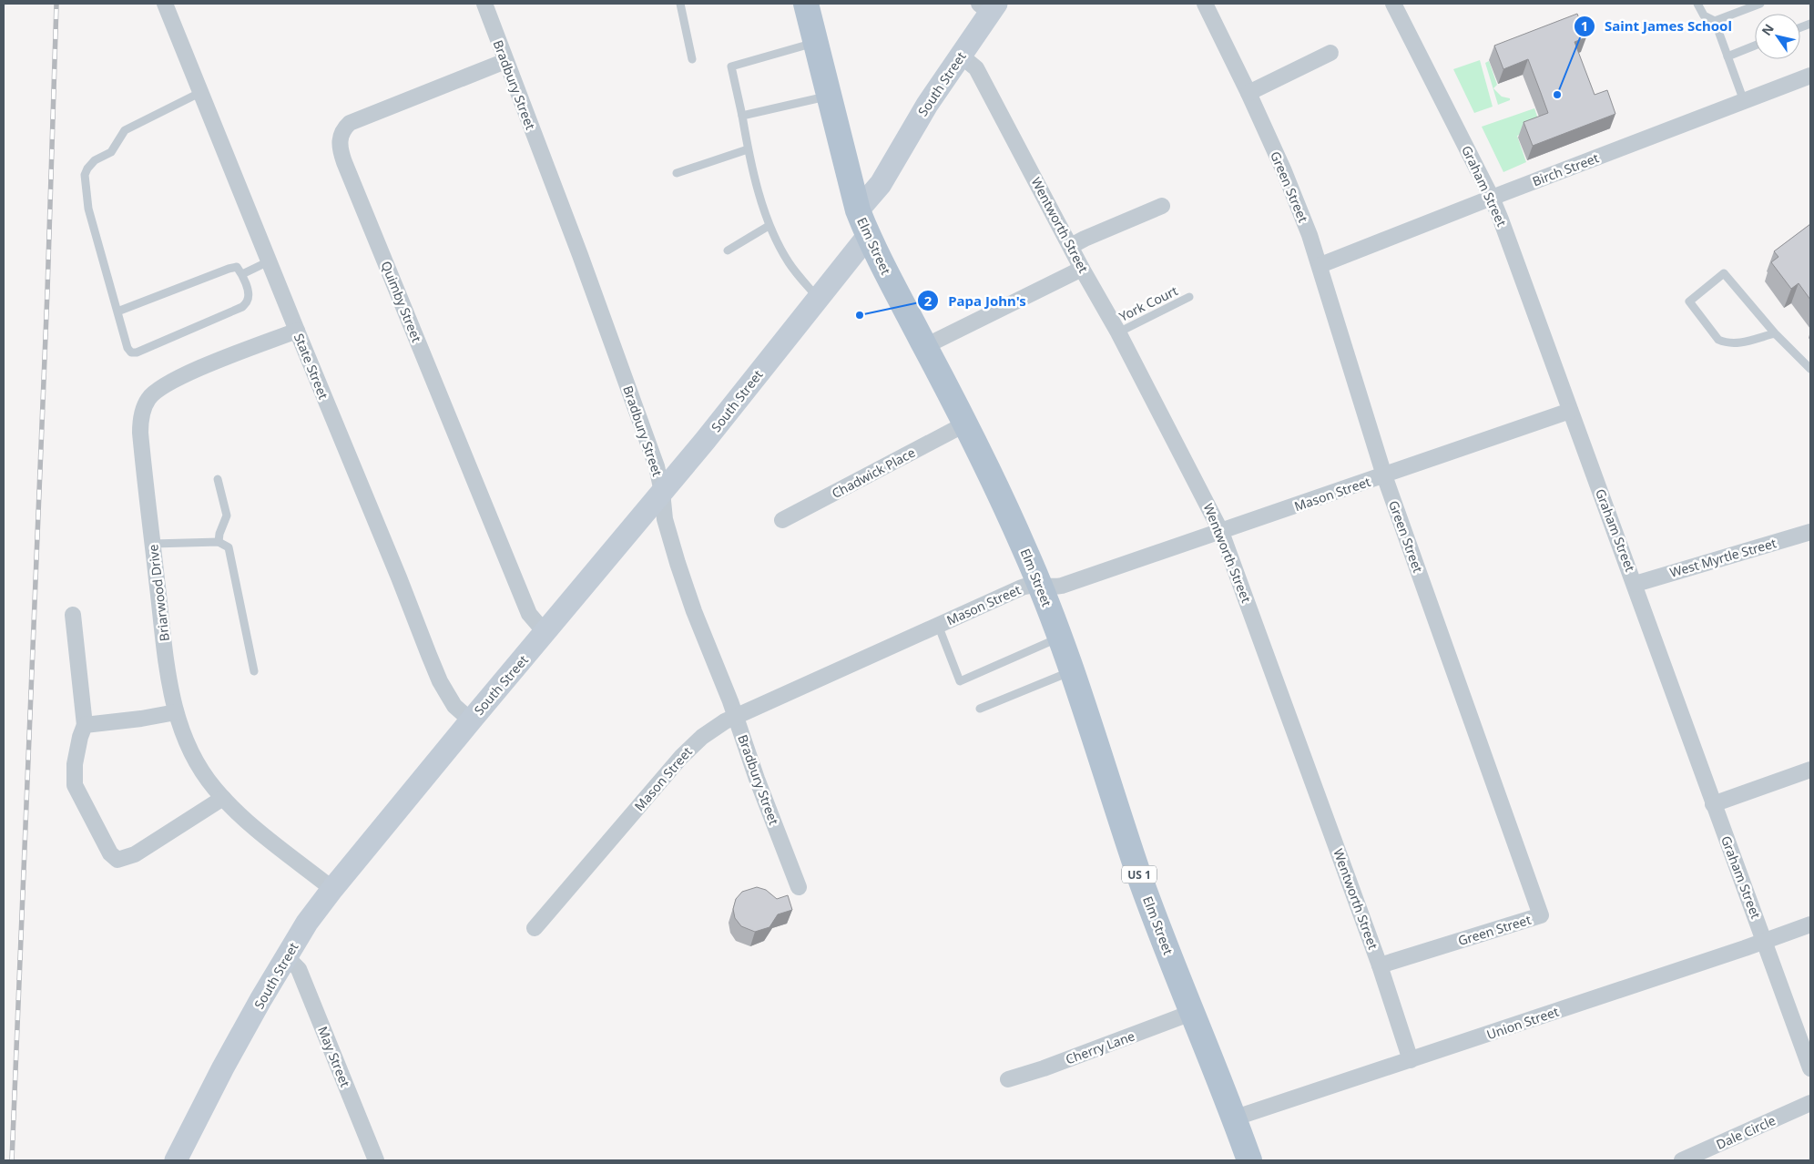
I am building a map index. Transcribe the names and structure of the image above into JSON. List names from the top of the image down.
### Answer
{
  "streets": {
    "main road": ["Elm Street", "US 1"],
    "street": [
      "South Street",
      "Bradbury Street",
      "Birch Street",
      "Graham Street",
      "Green Street",
      "Wentworth Street",
      "Quimby Street",
      "State Street",
      "Chadwick Place",
      "Mason Street",
      "West Myrtle Street",
      "Briarwood Drive",
      "Union Street",
      "Cherry Lane",
      "May Street",
      "Dale Circle"
    ],
    "lane": ["York Court"]
  },
  "crossings": [
    ["South Street", "Bradbury Street"],
    ["South Street", "Wentworth Street"],
    ["South Street", "Elm Street"],
    ["South Street", "Quimby Street"],
    ["South Street", "State Street"],
    ["South Street", "Briarwood Drive"],
    ["South Street", "May Street"],
    ["Bradbury Street", "Quimby Street"],
    ["Bradbury Street", "Mason Street"],
    ["Birch Street", "Graham Street"],
    ["Birch Street", "Green Street"],
    ["Graham Street", "Mason Street"],
    ["Graham Street", "West Myrtle Street"],
    ["Graham Street", "Union Street"],
    ["Green Street", "Wentworth Street"],
    ["Green Street", "Mason Street"],
    ["Wentworth Street", "York Court"],
    ["Wentworth Street", "Mason Street"],
    ["Wentworth Street", "Union Street"],
    ["Elm Street", "Chadwick Place"],
    ["Elm Street", "Mason Street"],
    ["Elm Street", "Union Street"],
    ["Elm Street", "Cherry Lane"],
    ["State Street", "Briarwood Drive"]
  ],
  "places": ["Saint James School", "Papa John's"],
  "north": "top left"
}
